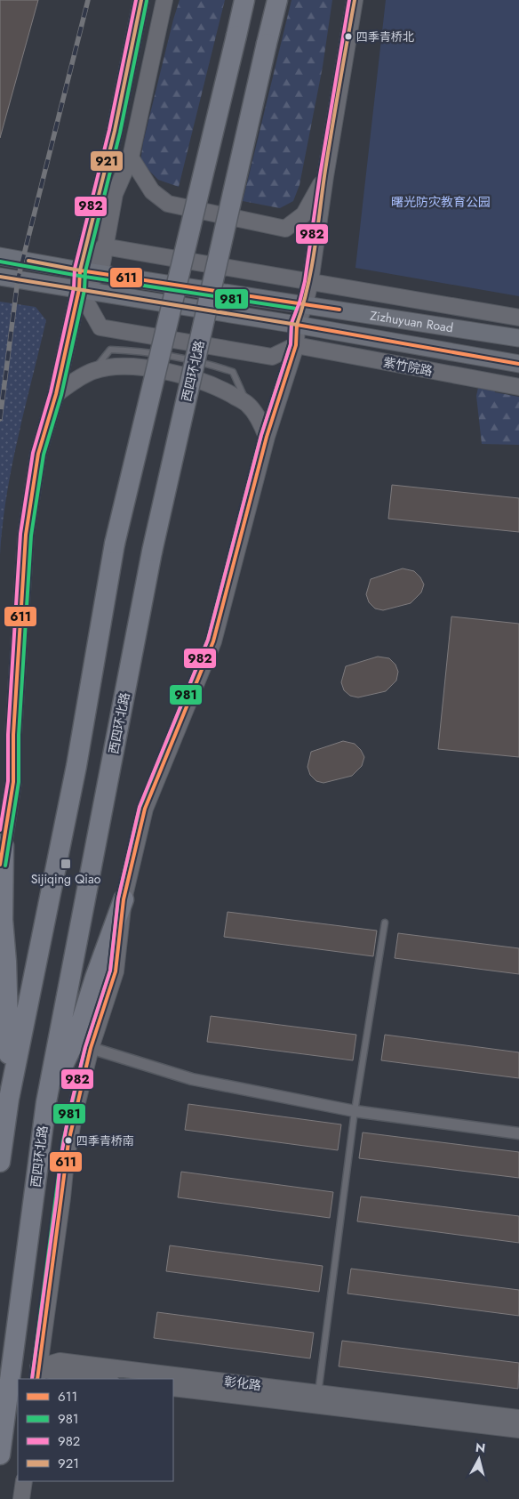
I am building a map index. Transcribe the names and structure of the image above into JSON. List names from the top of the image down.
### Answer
{
  "streets": {
    "highway": ["西四环北路"],
    "main road": ["Zizhuyuan Road"],
    "street": ["紫竹院路", "彰化路"]
  },
  "parks": ["曙光防灾教育公园"],
  "places": {
    "other": ["四季青桥北", "四季青桥南"],
    "transit": ["Sijiqing Qiao"]
  },
  "lines": [
    "transit line 982",
    "transit line 921",
    "transit line 981",
    "transit line 611"
  ],
  "legend": [
    "611",
    "981",
    "982",
    "921"
  ],
  "north": "top"
}
